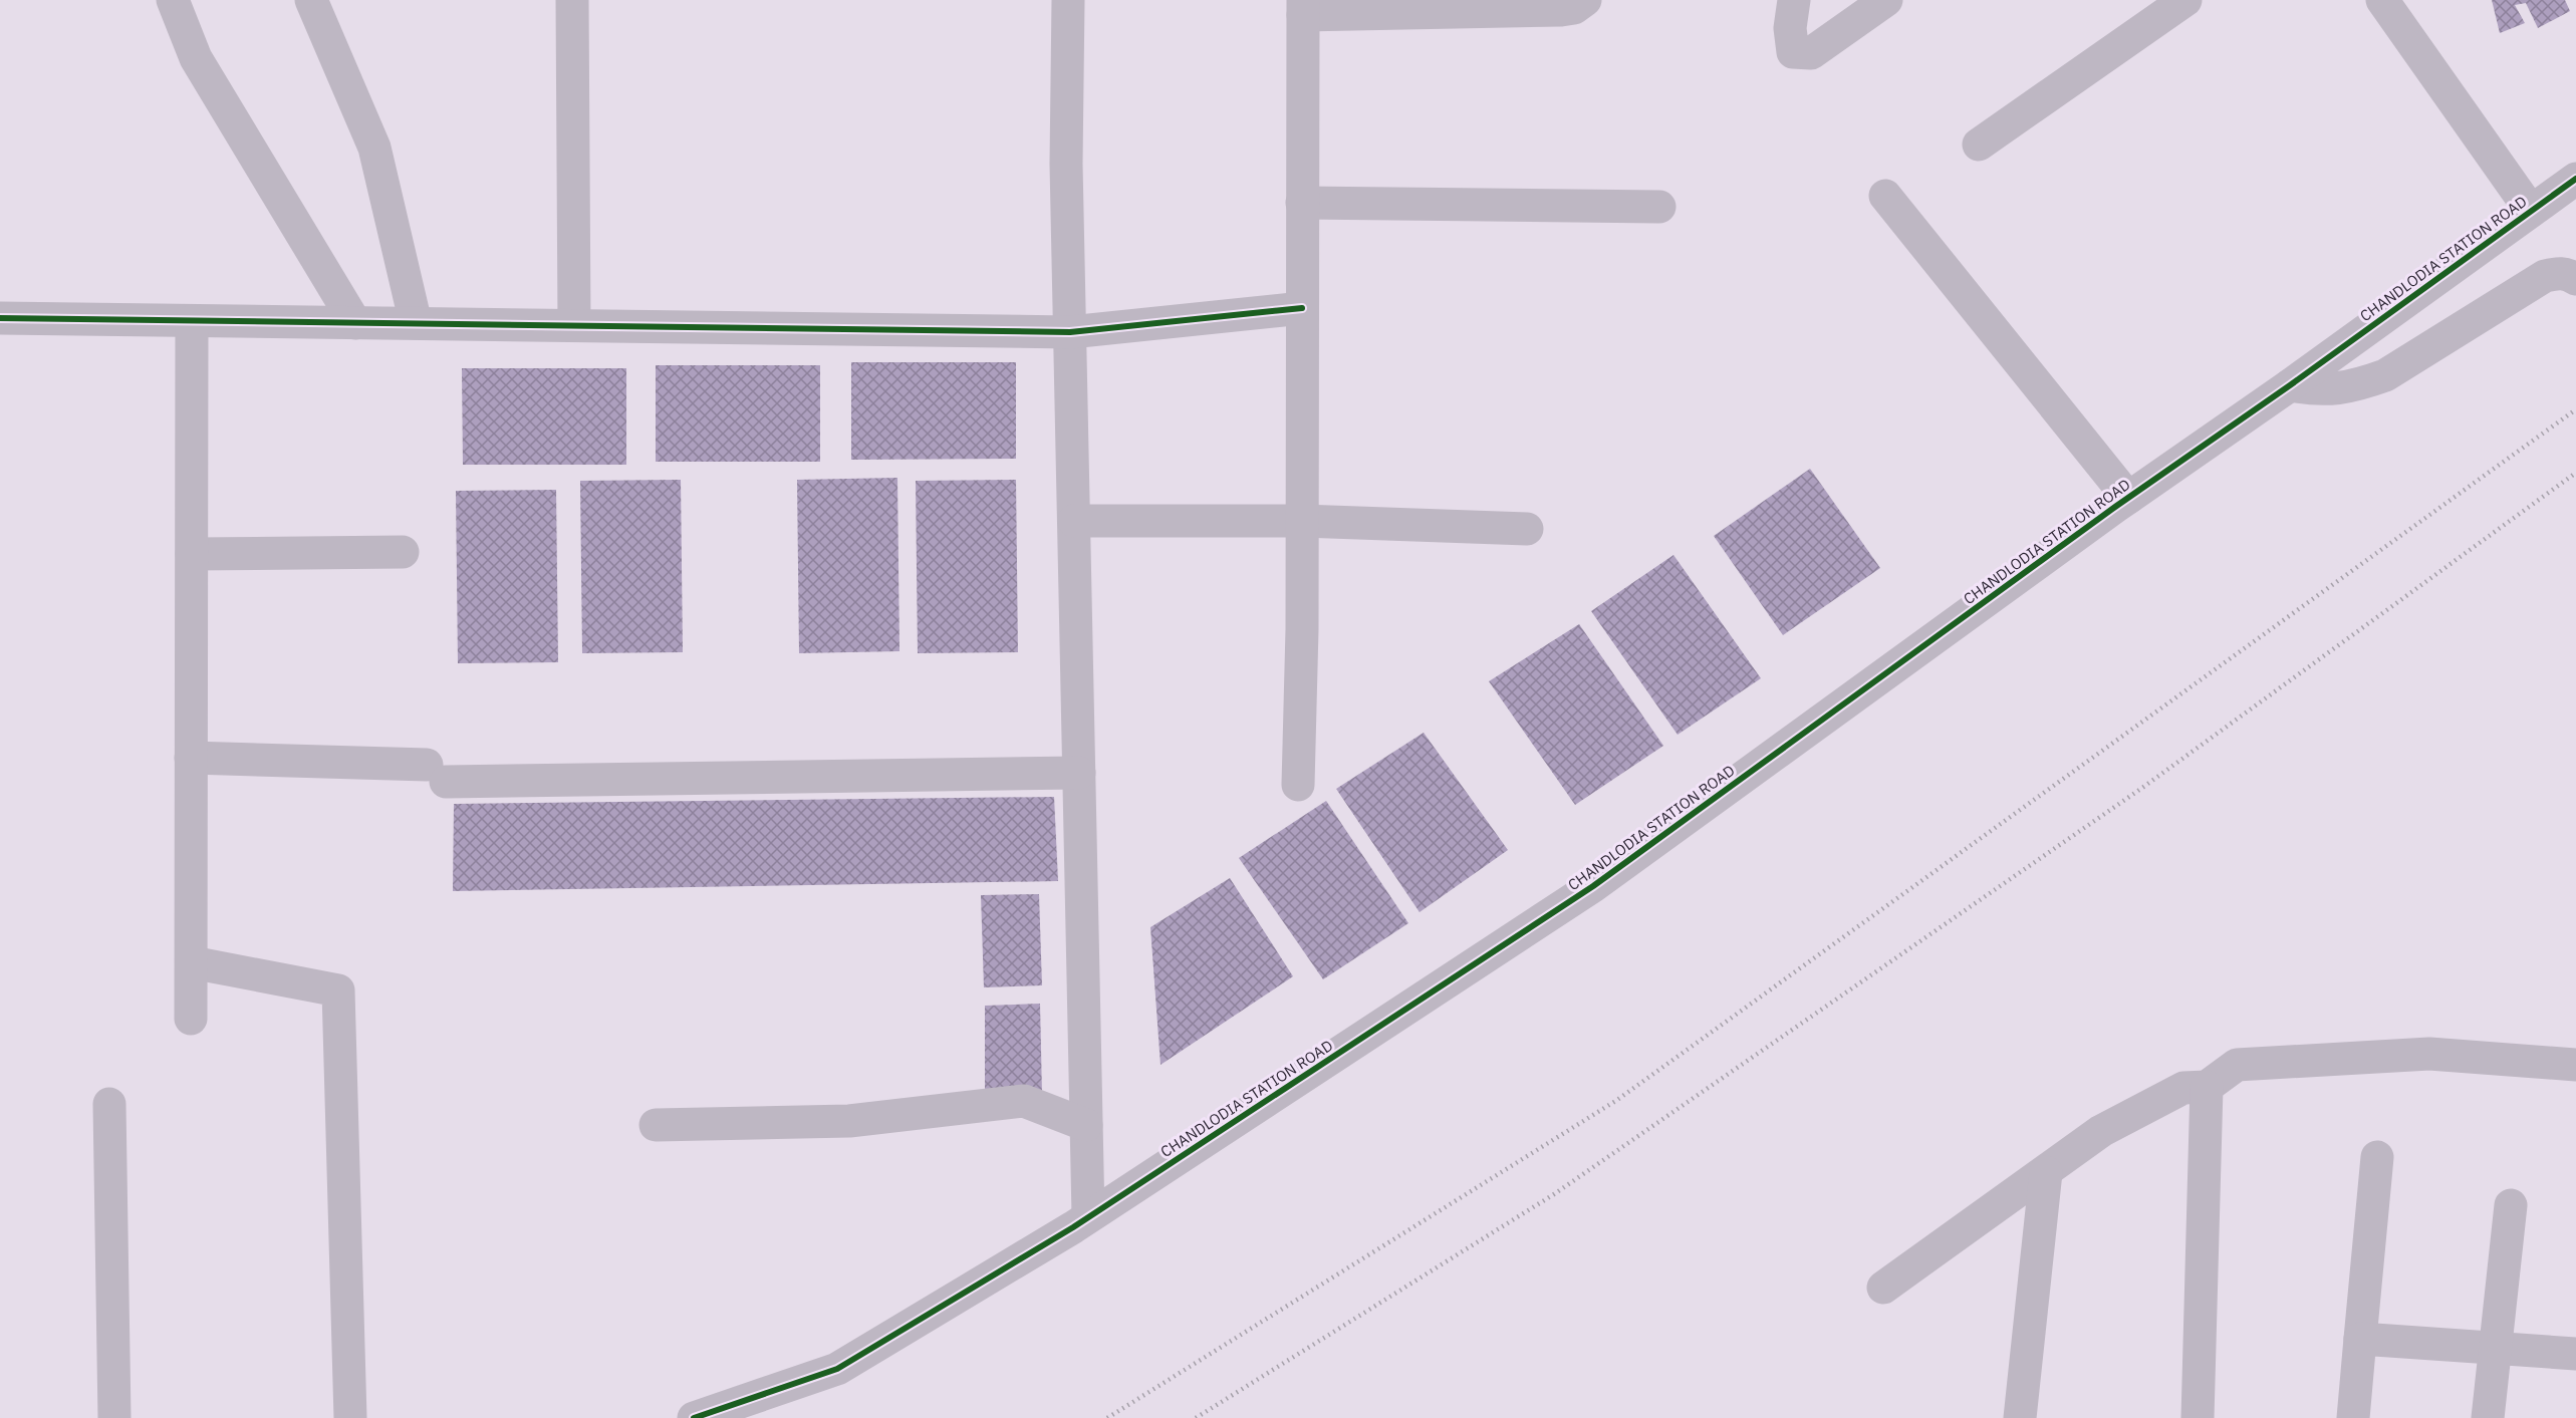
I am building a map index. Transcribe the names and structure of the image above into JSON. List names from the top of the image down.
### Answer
{
  "streets": {
    "street": ["CHANDLODIA STATION ROAD"]
  }
}
